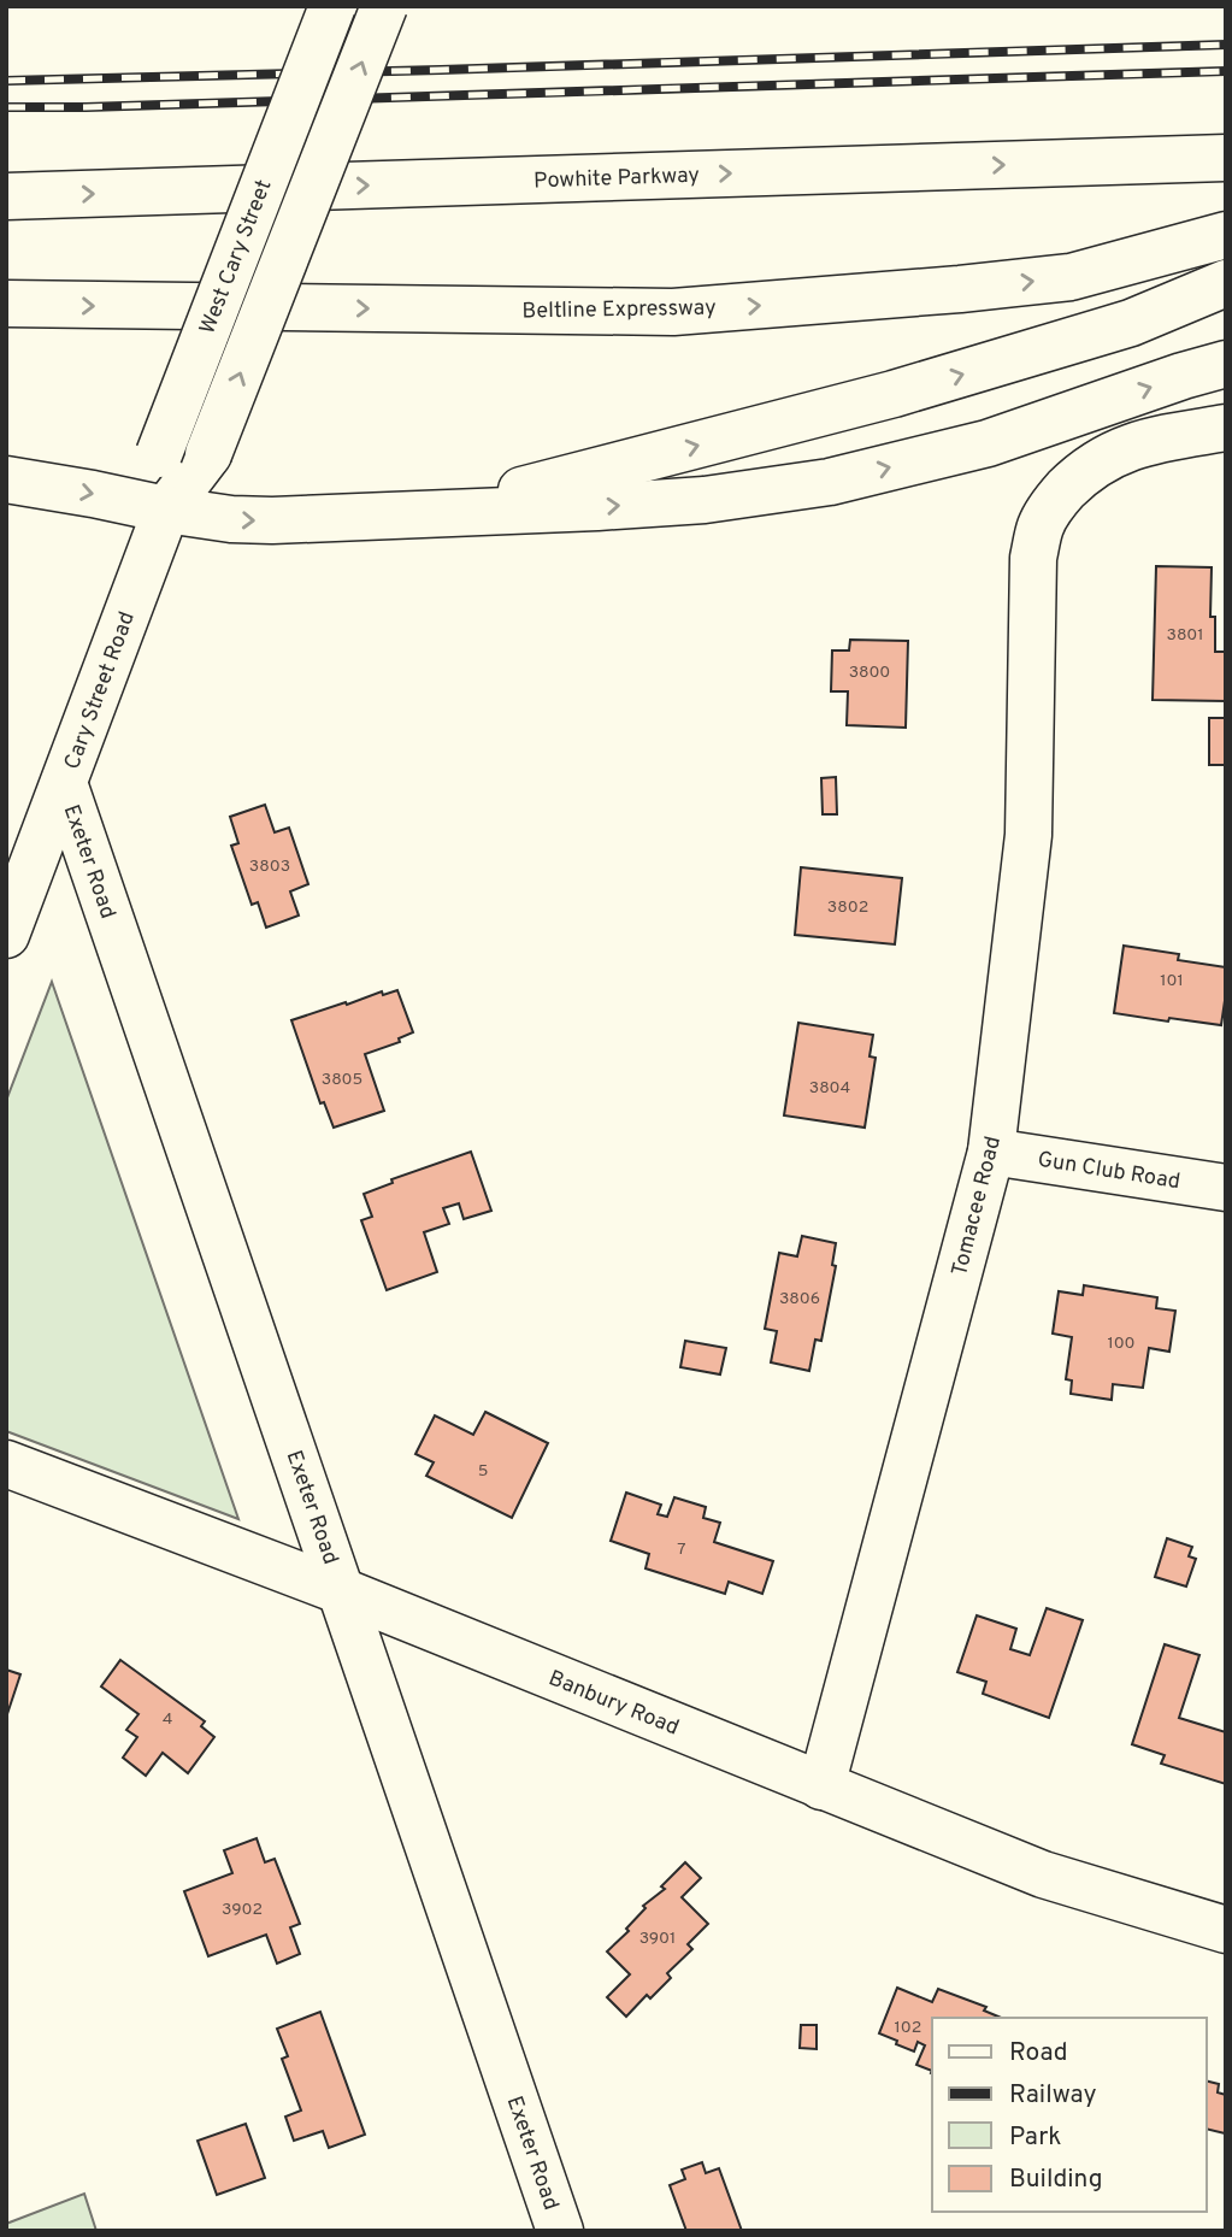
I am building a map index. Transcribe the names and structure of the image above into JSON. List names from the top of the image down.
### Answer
{
  "streets": {
    "main road": [
      "Powhite Parkway",
      "West Cary Street",
      "Beltline Expressway",
      "Cary Street Road",
      "Exeter Road",
      "Gun Club Road",
      "Tomacee Road",
      "Banbury Road"
    ]
  },
  "crossings": [
    ["West Cary Street", "Cary Street Road"],
    ["Cary Street Road", "Exeter Road"],
    ["Exeter Road", "Banbury Road"],
    ["Gun Club Road", "Tomacee Road"],
    ["Tomacee Road", "Banbury Road"]
  ],
  "one_way": ["Cary Street Road"],
  "house_numbers": [
    "3801",
    "3800",
    "3803",
    "3802",
    "101",
    "3805",
    "3804",
    "3806",
    "100",
    "5",
    "7",
    "4",
    "3902",
    "3901",
    "102"
  ],
  "legend": [
    "Road",
    "Railway",
    "Park",
    "Building"
  ]
}
